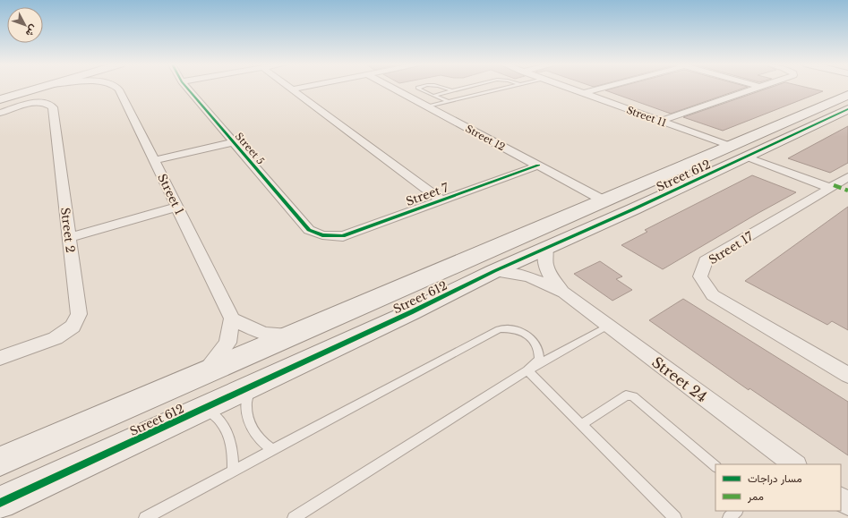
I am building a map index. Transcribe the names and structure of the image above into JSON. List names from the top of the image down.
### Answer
{
  "streets": {
    "street": [
      "Street 11",
      "Street 12",
      "Street 5",
      "Street 612",
      "Street 1",
      "Street 7",
      "Street 2",
      "Street 17",
      "Street 24"
    ]
  },
  "crossings": [
    ["Street 11", "Street 612"],
    ["Street 11", "Street 17"],
    ["Street 12", "Street 612"],
    ["Street 12", "Street 7"],
    ["Street 5", "Street 7"],
    ["Street 612", "Street 24"]
  ],
  "legend": ["مسار دراجات", "ممر"],
  "north": "bottom right"
}
